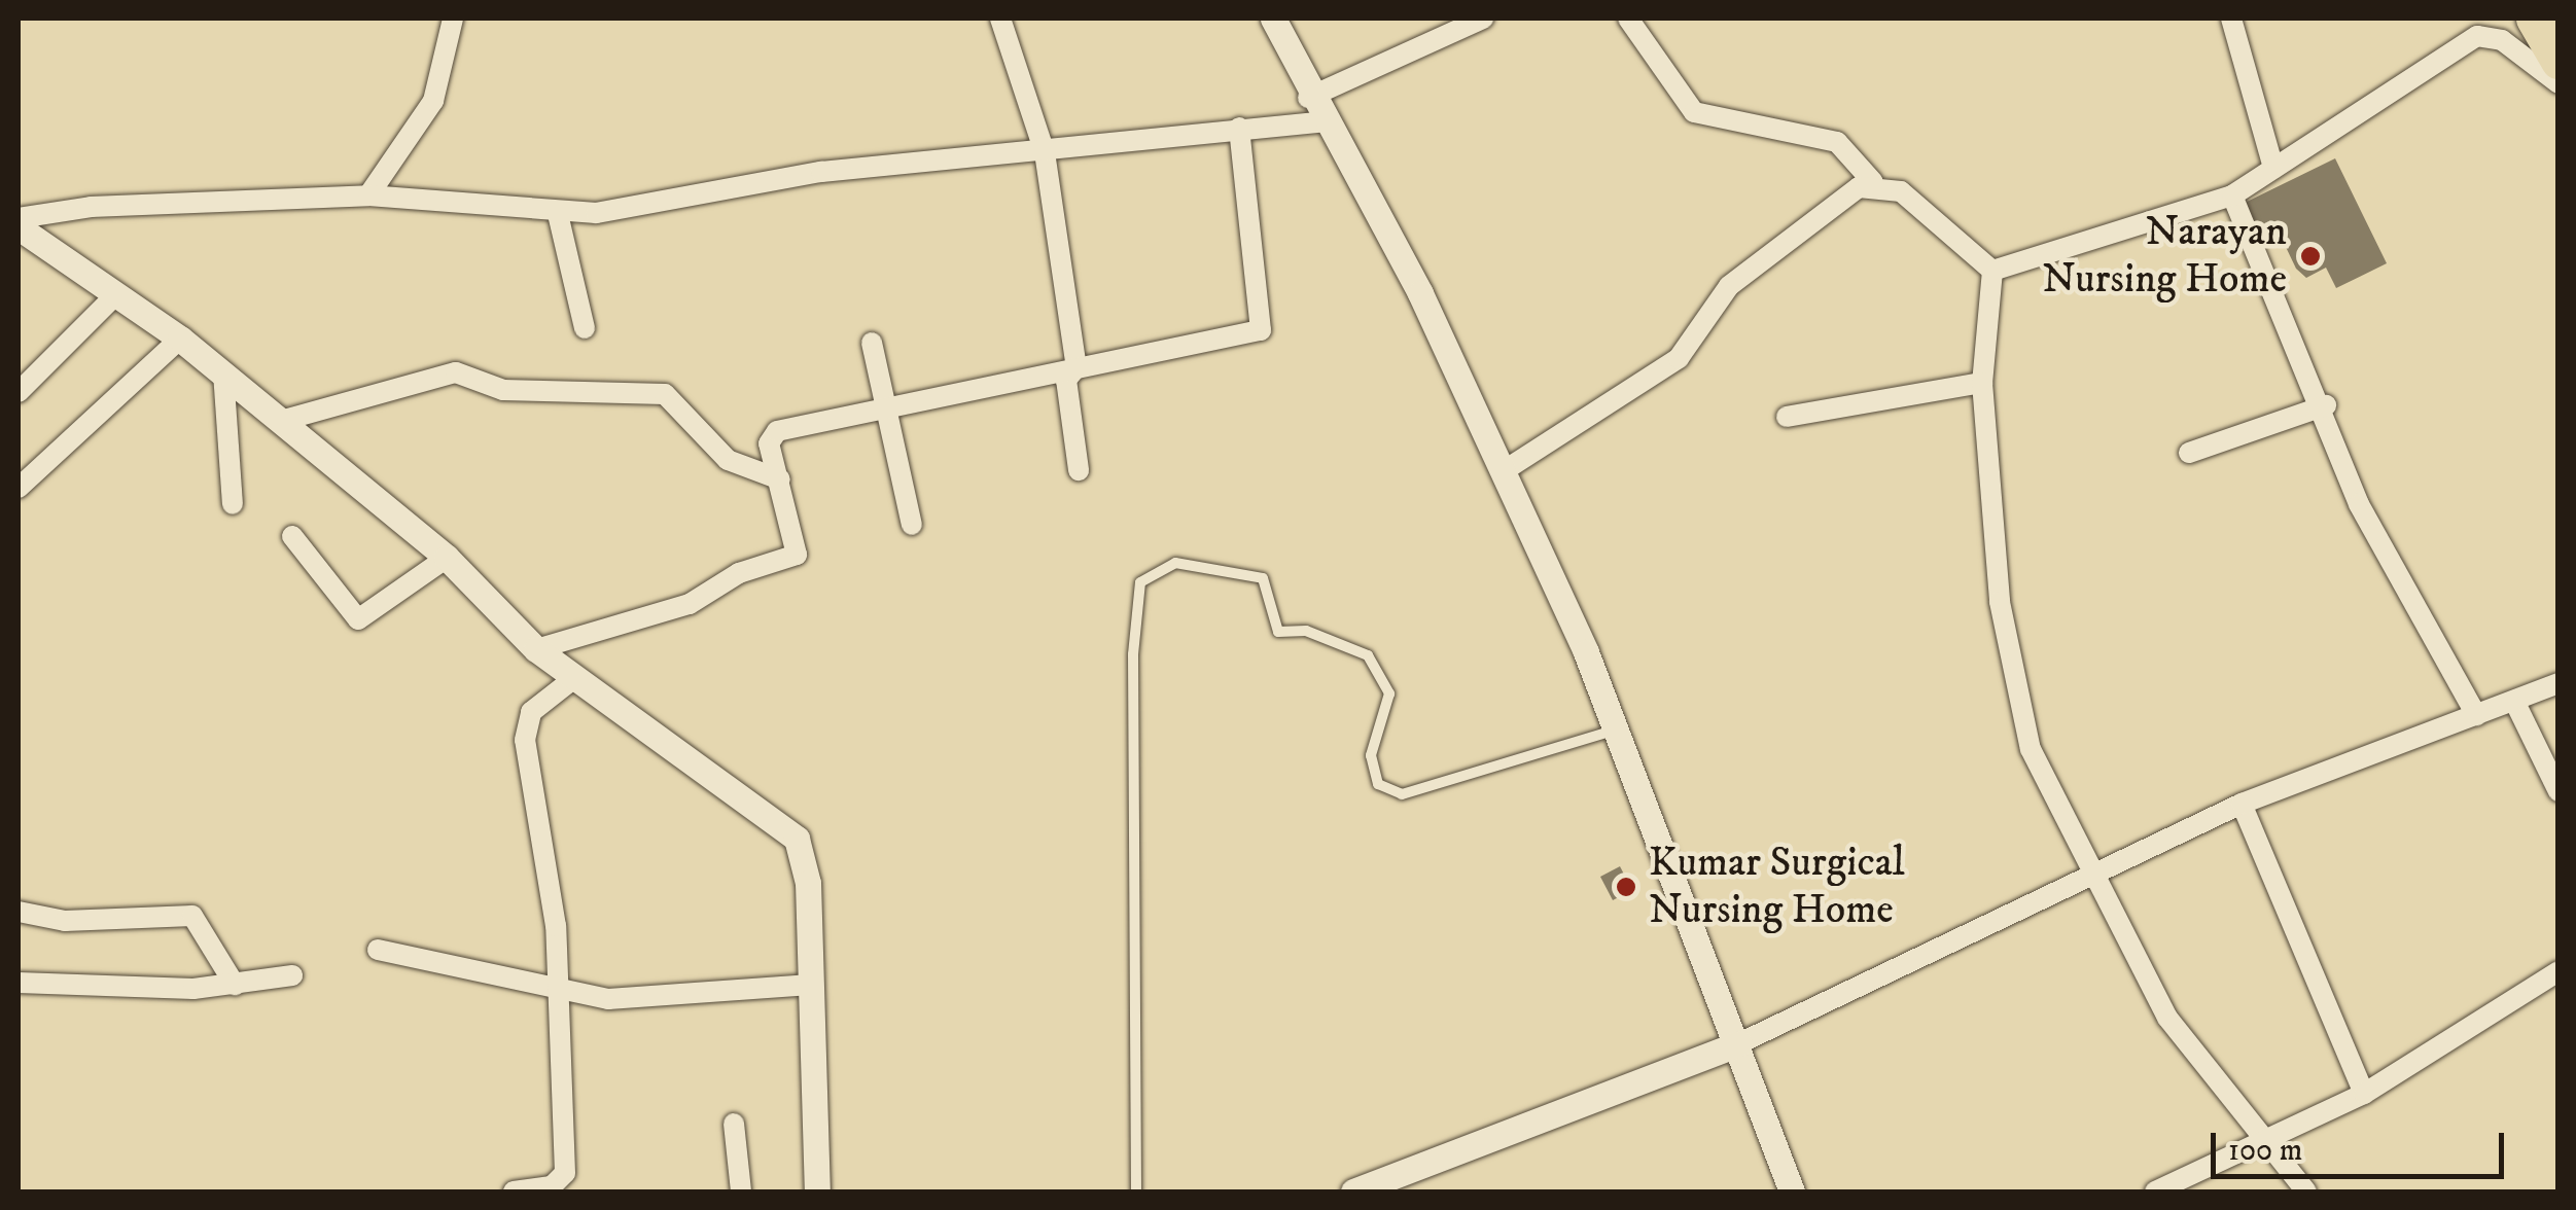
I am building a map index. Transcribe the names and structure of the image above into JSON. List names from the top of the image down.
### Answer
{
  "places": ["Narayan Nursing Home", "Kumar Surgical Nursing Home"],
  "scale_bar": "100 m"
}
